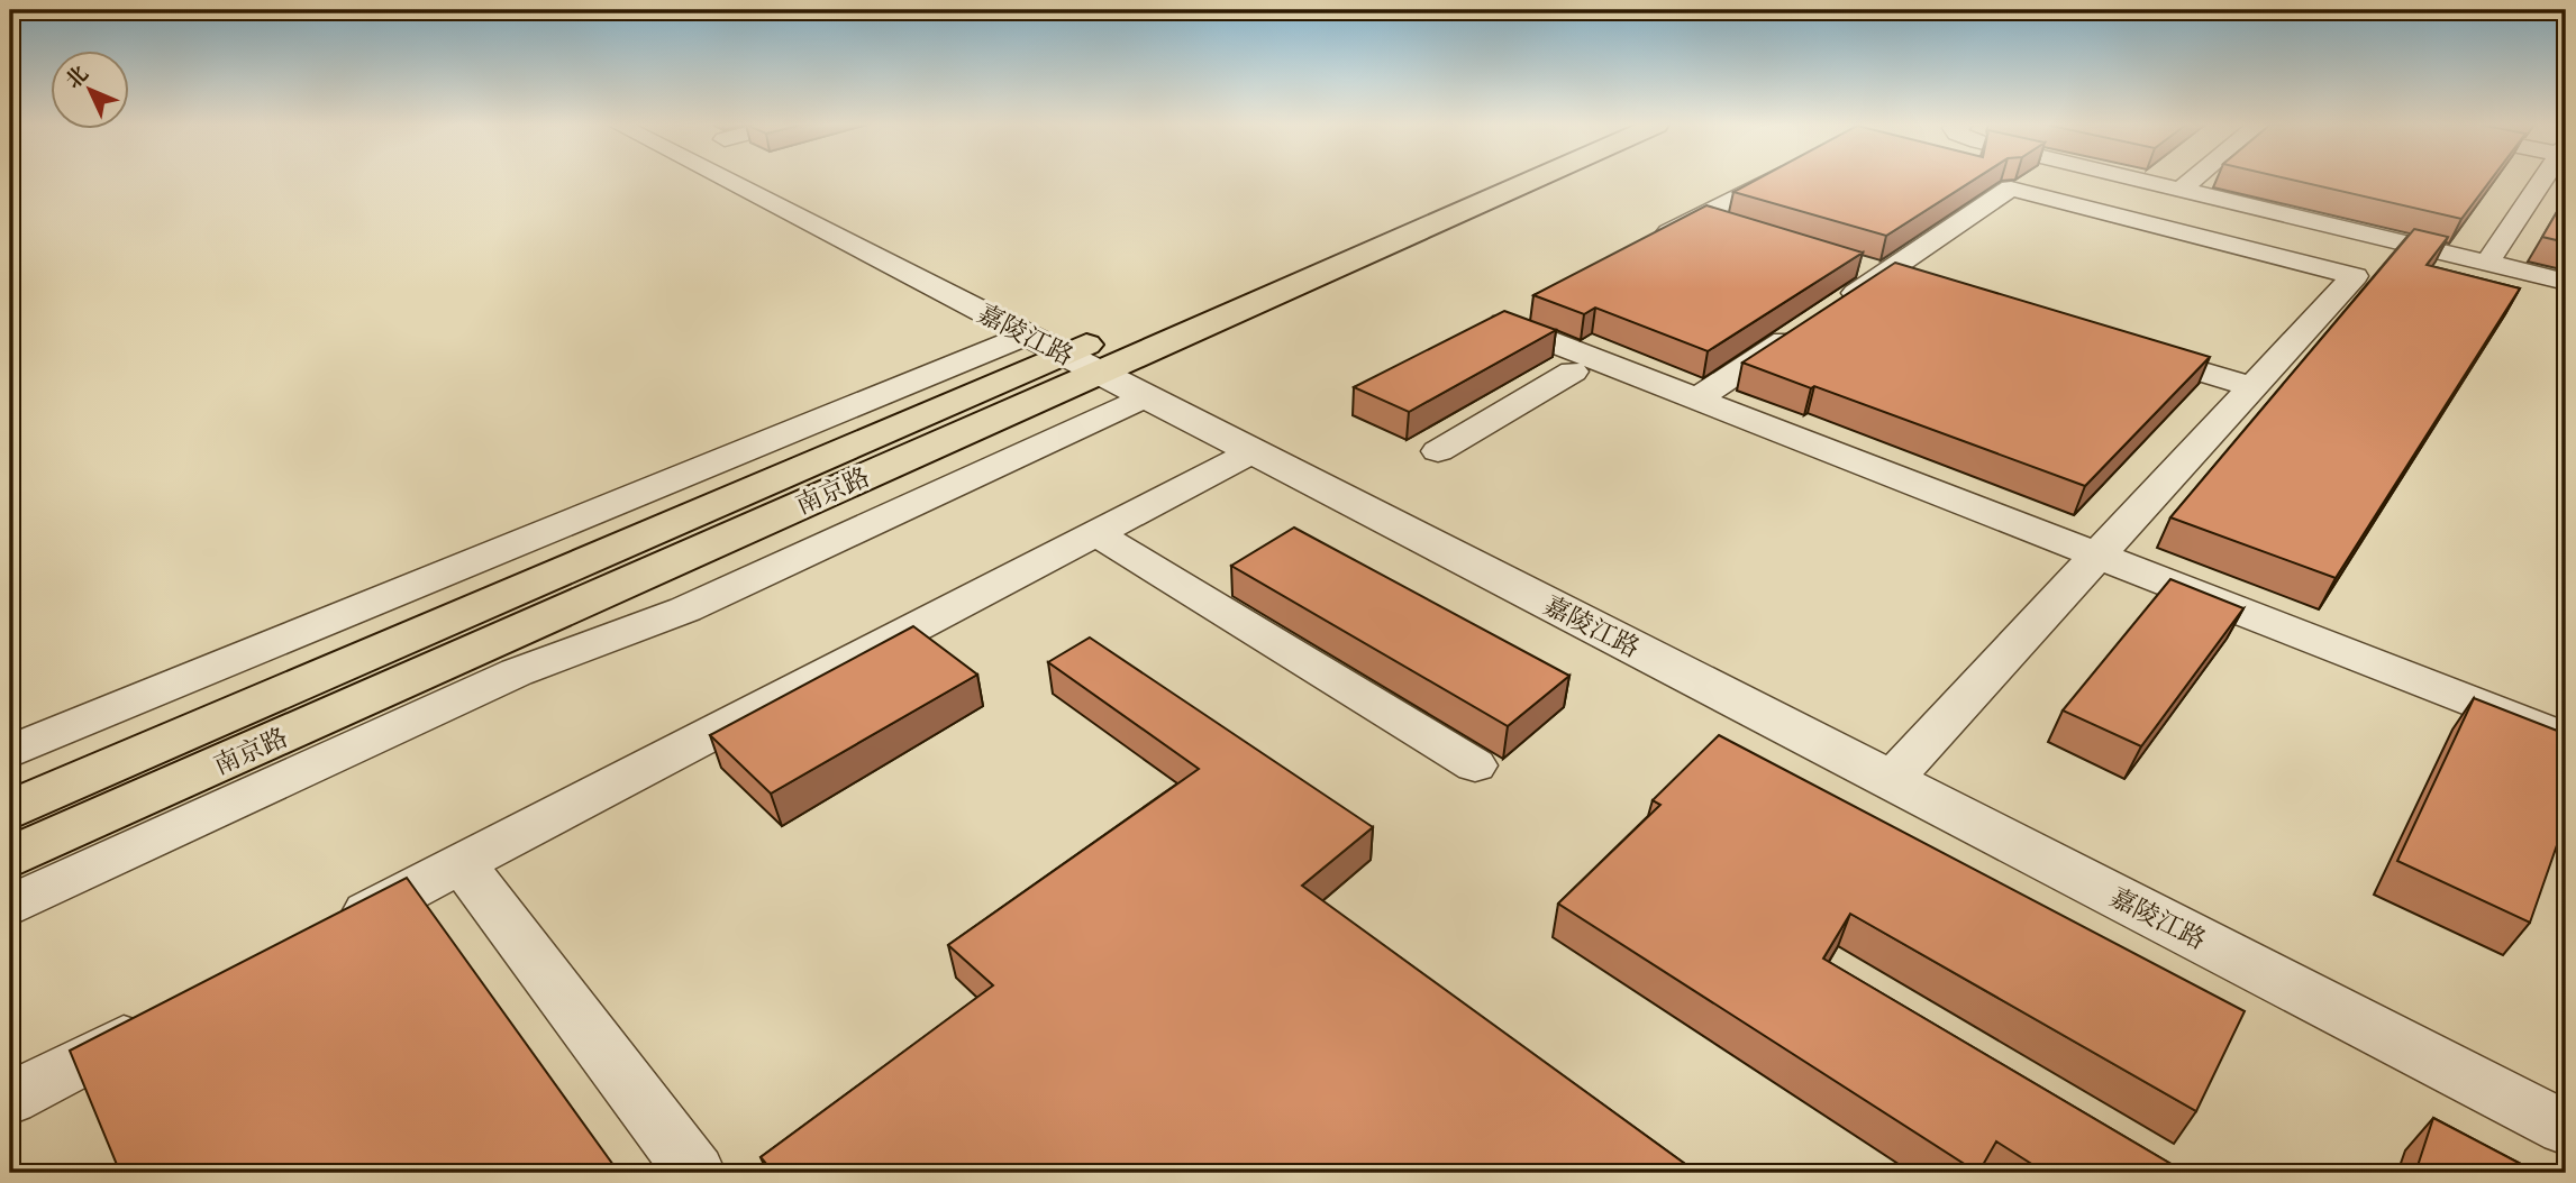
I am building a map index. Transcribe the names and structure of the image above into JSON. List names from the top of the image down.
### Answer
{
  "streets": {
    "main road": ["南京路"],
    "street": ["嘉陵江路"]
  },
  "crossings": [
    ["嘉陵江路", "南京路"]
  ],
  "north": "top left"
}
